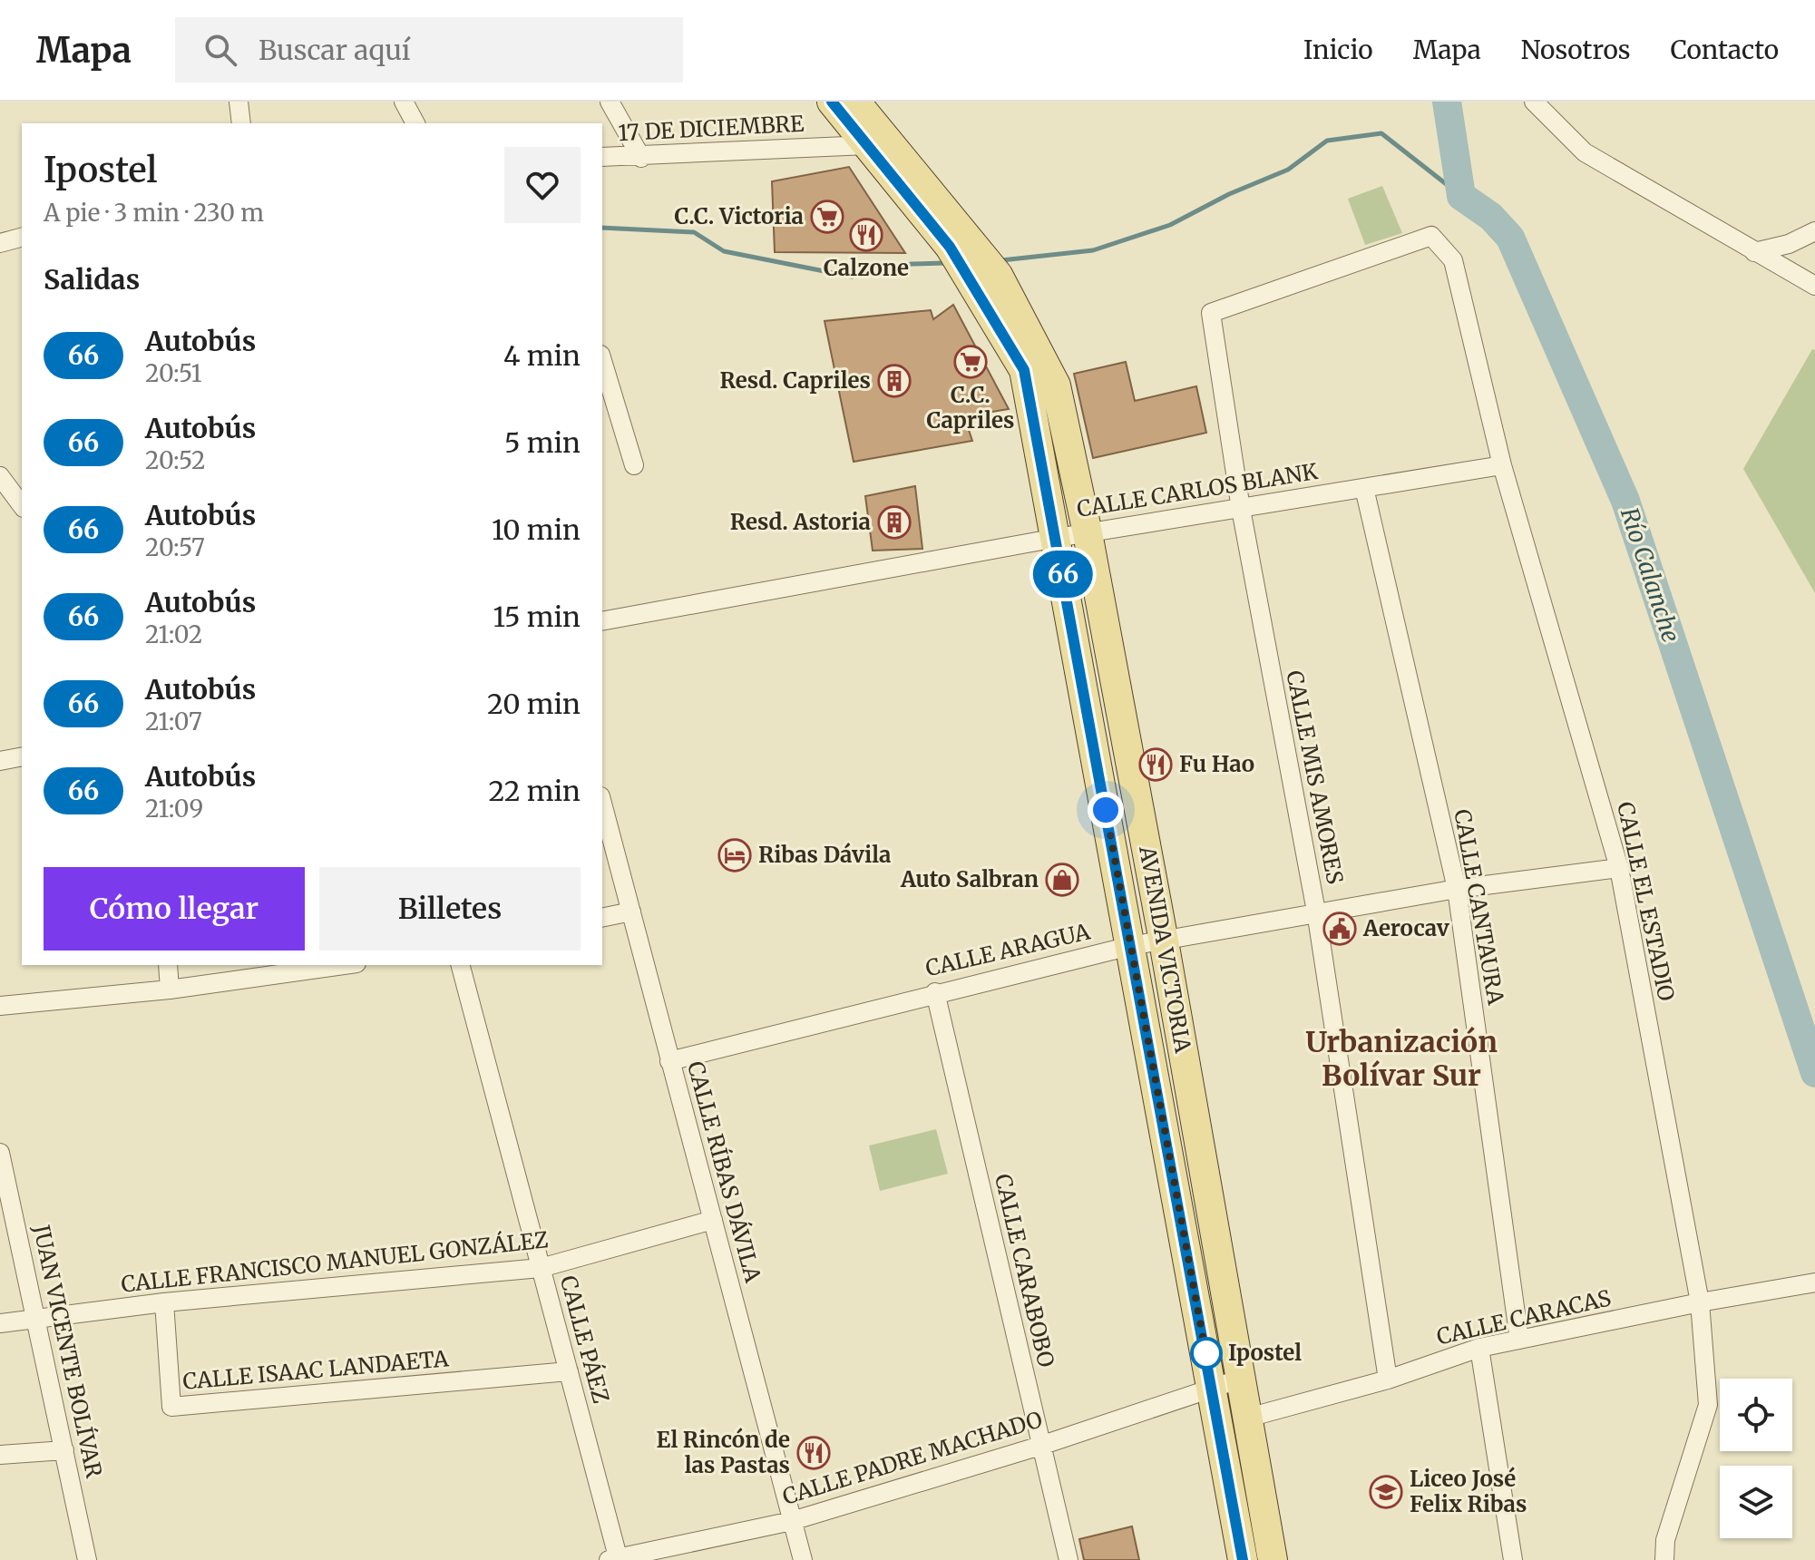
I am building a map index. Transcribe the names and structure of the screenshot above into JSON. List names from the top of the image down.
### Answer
{
  "streets": {
    "main road": ["AVENIDA VICTORIA"],
    "street": [
      "17 DE DICIEMBRE",
      "CALLE CARLOS BLANK",
      "CALLE MIS AMORES",
      "CALLE EL ESTADIO",
      "CALLE CANTAURA",
      "CALLE ARAGUA",
      "CALLE RÍBAS DÁVILA",
      "CALLE FRANCISCO MANUEL GONZÁLEZ",
      "CALLE CARABOBO",
      "CALLE CARACAS",
      "CALLE PÁEZ",
      "JUAN VICENTE BOLÍVAR",
      "CALLE ISAAC LANDAETA",
      "CALLE PADRE MACHADO"
    ]
  },
  "crossings": [
    ["17 DE DICIEMBRE", "AVENIDA VICTORIA"],
    ["CALLE CARLOS BLANK", "CALLE MIS AMORES"],
    ["CALLE CARLOS BLANK", "CALLE EL ESTADIO"],
    ["CALLE CARLOS BLANK", "CALLE CANTAURA"],
    ["CALLE CARLOS BLANK", "AVENIDA VICTORIA"],
    ["CALLE MIS AMORES", "CALLE EL ESTADIO"],
    ["CALLE MIS AMORES", "CALLE ARAGUA"],
    ["CALLE MIS AMORES", "CALLE CARACAS"],
    ["CALLE EL ESTADIO", "CALLE ARAGUA"],
    ["CALLE EL ESTADIO", "CALLE CARACAS"],
    ["CALLE CANTAURA", "CALLE ARAGUA"],
    ["CALLE CANTAURA", "CALLE CARACAS"],
    ["AVENIDA VICTORIA", "CALLE ARAGUA"],
    ["AVENIDA VICTORIA", "CALLE CARACAS"],
    ["AVENIDA VICTORIA", "CALLE PADRE MACHADO"],
    ["CALLE ARAGUA", "CALLE RÍBAS DÁVILA"],
    ["CALLE ARAGUA", "CALLE CARABOBO"],
    ["CALLE RÍBAS DÁVILA", "CALLE FRANCISCO MANUEL GONZÁLEZ"],
    ["CALLE RÍBAS DÁVILA", "CALLE PADRE MACHADO"],
    ["CALLE FRANCISCO MANUEL GONZÁLEZ", "CALLE PÁEZ"],
    ["CALLE FRANCISCO MANUEL GONZÁLEZ", "JUAN VICENTE BOLÍVAR"],
    ["CALLE FRANCISCO MANUEL GONZÁLEZ", "CALLE ISAAC LANDAETA"],
    ["CALLE CARABOBO", "CALLE PADRE MACHADO"],
    ["CALLE PÁEZ", "CALLE ISAAC LANDAETA"],
    ["CALLE PÁEZ", "CALLE PADRE MACHADO"]
  ],
  "districts": ["Urbanización Bolívar Sur"],
  "water": ["Río Calanche"],
  "places": {
    "supermarket": ["C.C. Victoria", "C.C. Capriles"],
    "restaurant": ["Calzone", "Fu Hao", "El Rincón de las Pastas"],
    "building": ["Resd. Capriles", "Resd. Astoria"],
    "hotel": ["Ribas Dávila"],
    "shop": ["Auto Salbran"],
    "public building": ["Aerocav"],
    "other": ["Ipostel"],
    "school or university": ["Liceo José Felix Ribas"]
  },
  "lines": ["bus line 66"],
  "page": {
    "header": "Mapa",
    "search": "Buscar aquí",
    "nav": [
      "Inicio",
      "Mapa",
      "Nosotros",
      "Contacto"
    ],
    "on_map": "66",
    "heading": [
      ["Ipostel", "A pie · 3 min · 230 m"],
      "Salidas"
    ],
    "list": [
      {
        "mark": "66",
        "name": "Autobús",
        "note": "20:51",
        "value": "4 min"
      },
      {
        "mark": "66",
        "name": "Autobús",
        "note": "20:52",
        "value": "5 min"
      },
      {
        "mark": "66",
        "name": "Autobús",
        "note": "20:57",
        "value": "10 min"
      },
      {
        "mark": "66",
        "name": "Autobús",
        "note": "21:02",
        "value": "15 min"
      },
      {
        "mark": "66",
        "name": "Autobús",
        "note": "21:07",
        "value": "20 min"
      },
      {
        "mark": "66",
        "name": "Autobús",
        "note": "21:09",
        "value": "22 min"
      }
    ],
    "buttons": ["Cómo llegar", "Billetes"]
  }
}
